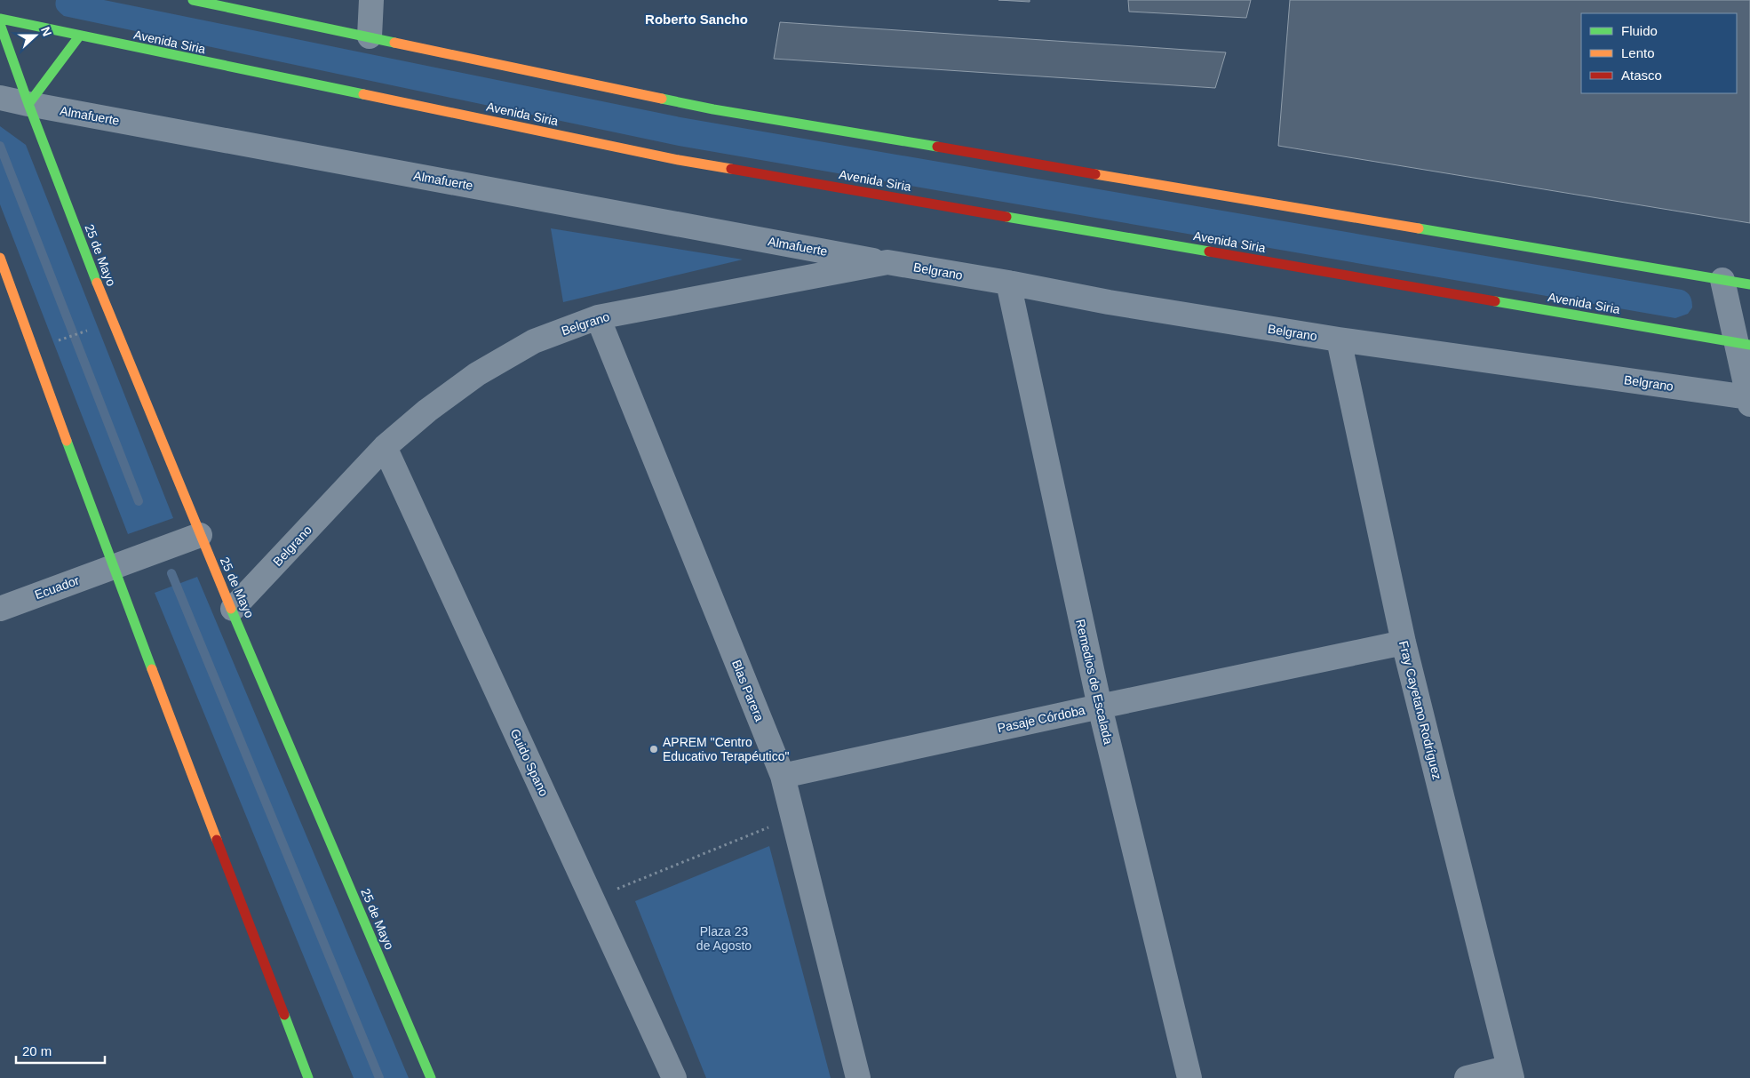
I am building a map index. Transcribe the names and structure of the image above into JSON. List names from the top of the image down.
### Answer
{
  "streets": {
    "main road": ["Avenida Siria", "25 de Mayo"],
    "street": [
      "Almafuerte",
      "Belgrano",
      "Ecuador",
      "Remedios de Escalada",
      "Blas Parera",
      "Fray Cayetano Rodríguez",
      "Pasaje Córdoba",
      "Guido Spano"
    ]
  },
  "crossings": [
    ["Almafuerte", "25 de Mayo"],
    ["Almafuerte", "Belgrano"],
    ["25 de Mayo", "Belgrano"],
    ["25 de Mayo", "Ecuador"],
    ["Belgrano", "Remedios de Escalada"],
    ["Belgrano", "Blas Parera"],
    ["Belgrano", "Fray Cayetano Rodríguez"],
    ["Belgrano", "Guido Spano"],
    ["Remedios de Escalada", "Pasaje Córdoba"],
    ["Blas Parera", "Pasaje Córdoba"],
    ["Fray Cayetano Rodríguez", "Pasaje Córdoba"]
  ],
  "districts": ["Roberto Sancho"],
  "parks": ["Plaza 23 de Agosto"],
  "places": ["APREM \"Centro Educativo Terapéutico\""],
  "legend": ["Fluido", "Lento", "Atasco"],
  "scale_bar": "20 m",
  "north": "right"
}
